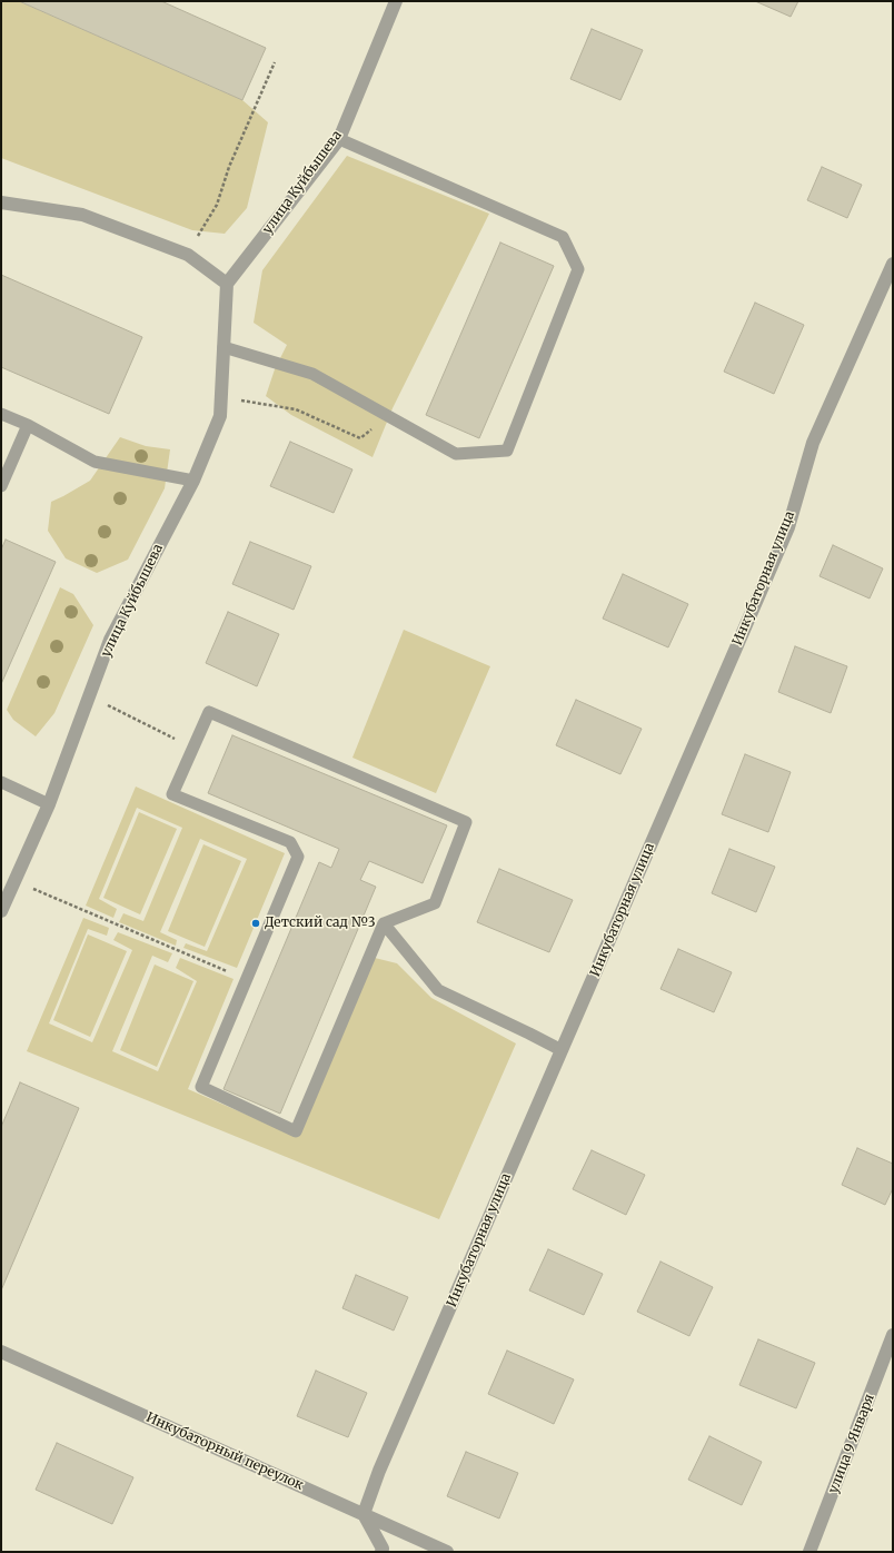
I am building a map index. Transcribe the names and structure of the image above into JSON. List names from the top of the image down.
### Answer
{
  "streets": {
    "street": [
      "улица Куйбышева",
      "Инкубаторная улица",
      "улица 9 Января",
      "Инкубаторный переулок"
    ]
  },
  "crossings": [
    ["Инкубаторная улица", "Инкубаторный переулок"]
  ],
  "places": ["Детский сад №3"]
}
